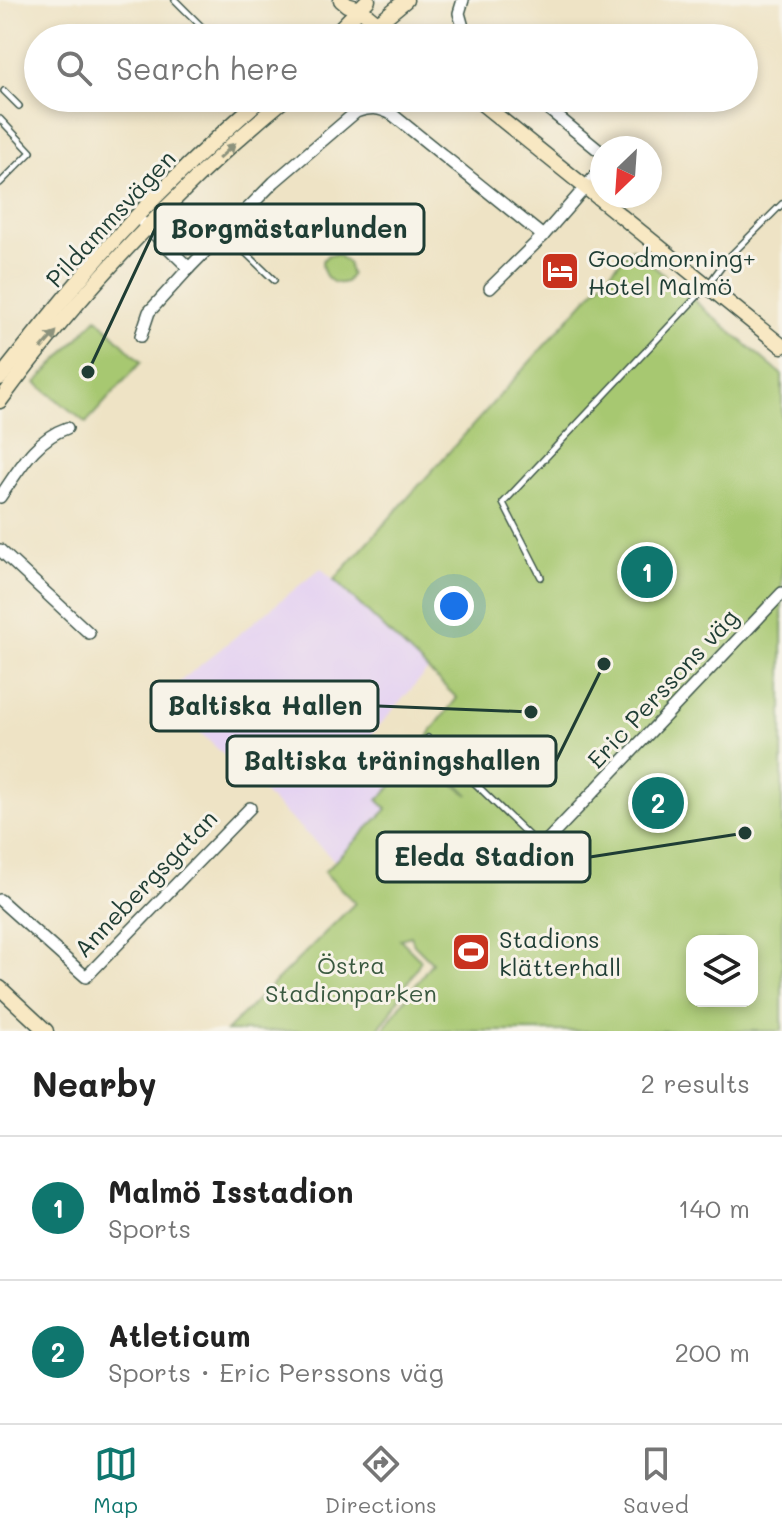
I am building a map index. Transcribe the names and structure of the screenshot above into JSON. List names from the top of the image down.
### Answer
{
  "streets": {
    "main road": ["Pildammsvägen"],
    "street": ["Eric Perssons väg", "Annebergsgatan"]
  },
  "parks": ["Östra Stadionparken"],
  "places": {
    "hotel": ["Goodmorning+ Hotel Malmö"],
    "other": [
      "Borgmästarlunden",
      "Baltiska träningshallen",
      "Baltiska Hallen",
      "Eleda Stadion"
    ],
    "sports": ["Stadions klätterhall"]
  },
  "north": "bottom left",
  "page": {
    "search": "Search here",
    "pins": ["1", "2"],
    "heading": ["Nearby", "2 results"],
    "list": [
      {
        "mark": "1",
        "name": "Malmö Isstadion",
        "note": "Sports",
        "value": "140 m"
      },
      {
        "mark": "2",
        "name": "Atleticum",
        "note": "Sports · Eric Perssons väg",
        "value": "200 m"
      }
    ],
    "nav": ["Map", "Directions", "Saved"]
  }
}
